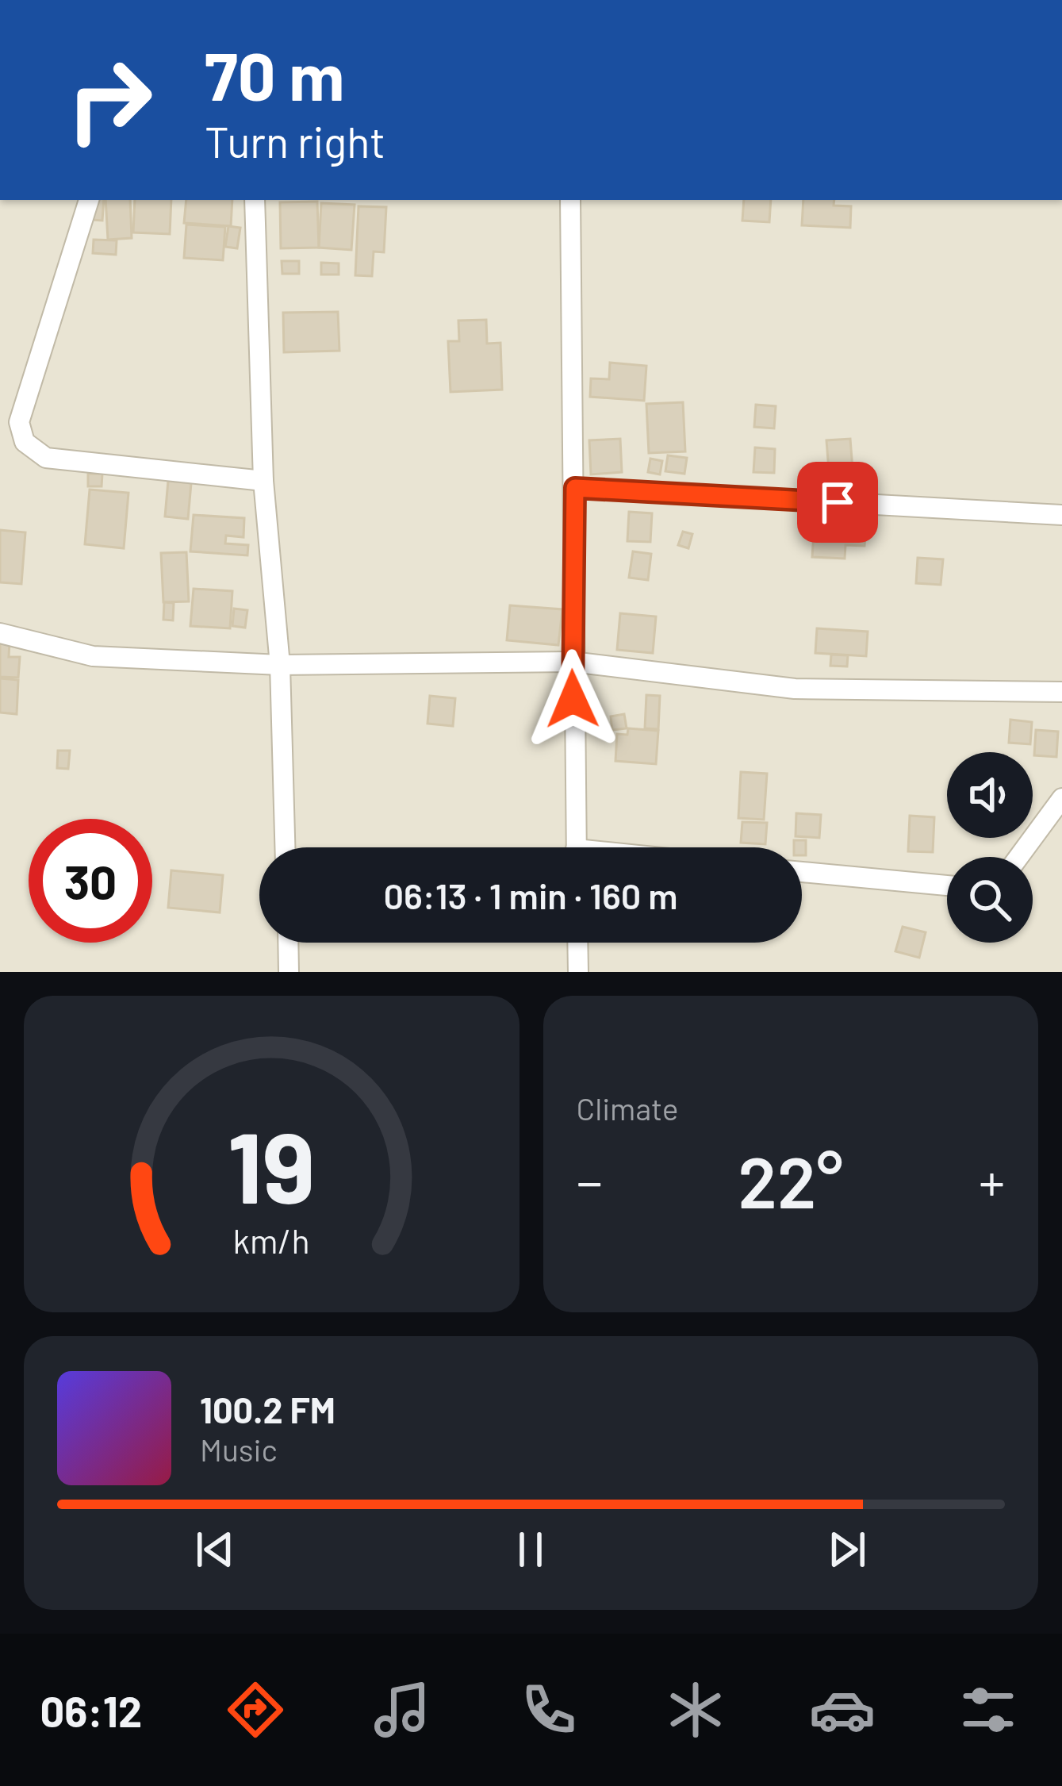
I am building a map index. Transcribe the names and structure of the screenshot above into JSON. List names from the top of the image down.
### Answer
{
  "page": {
    "turn": ["70 m", "Turn right"],
    "limit": "30",
    "trip": "06:13 · 1 min · 160 m",
    "tile": "Climate",
    "heat": ["−", "22°", "+"],
    "song": ["100.2 FM", "Music"],
    "tabs": "06:12",
    "gauge": ["19", "km/h"]
  }
}
